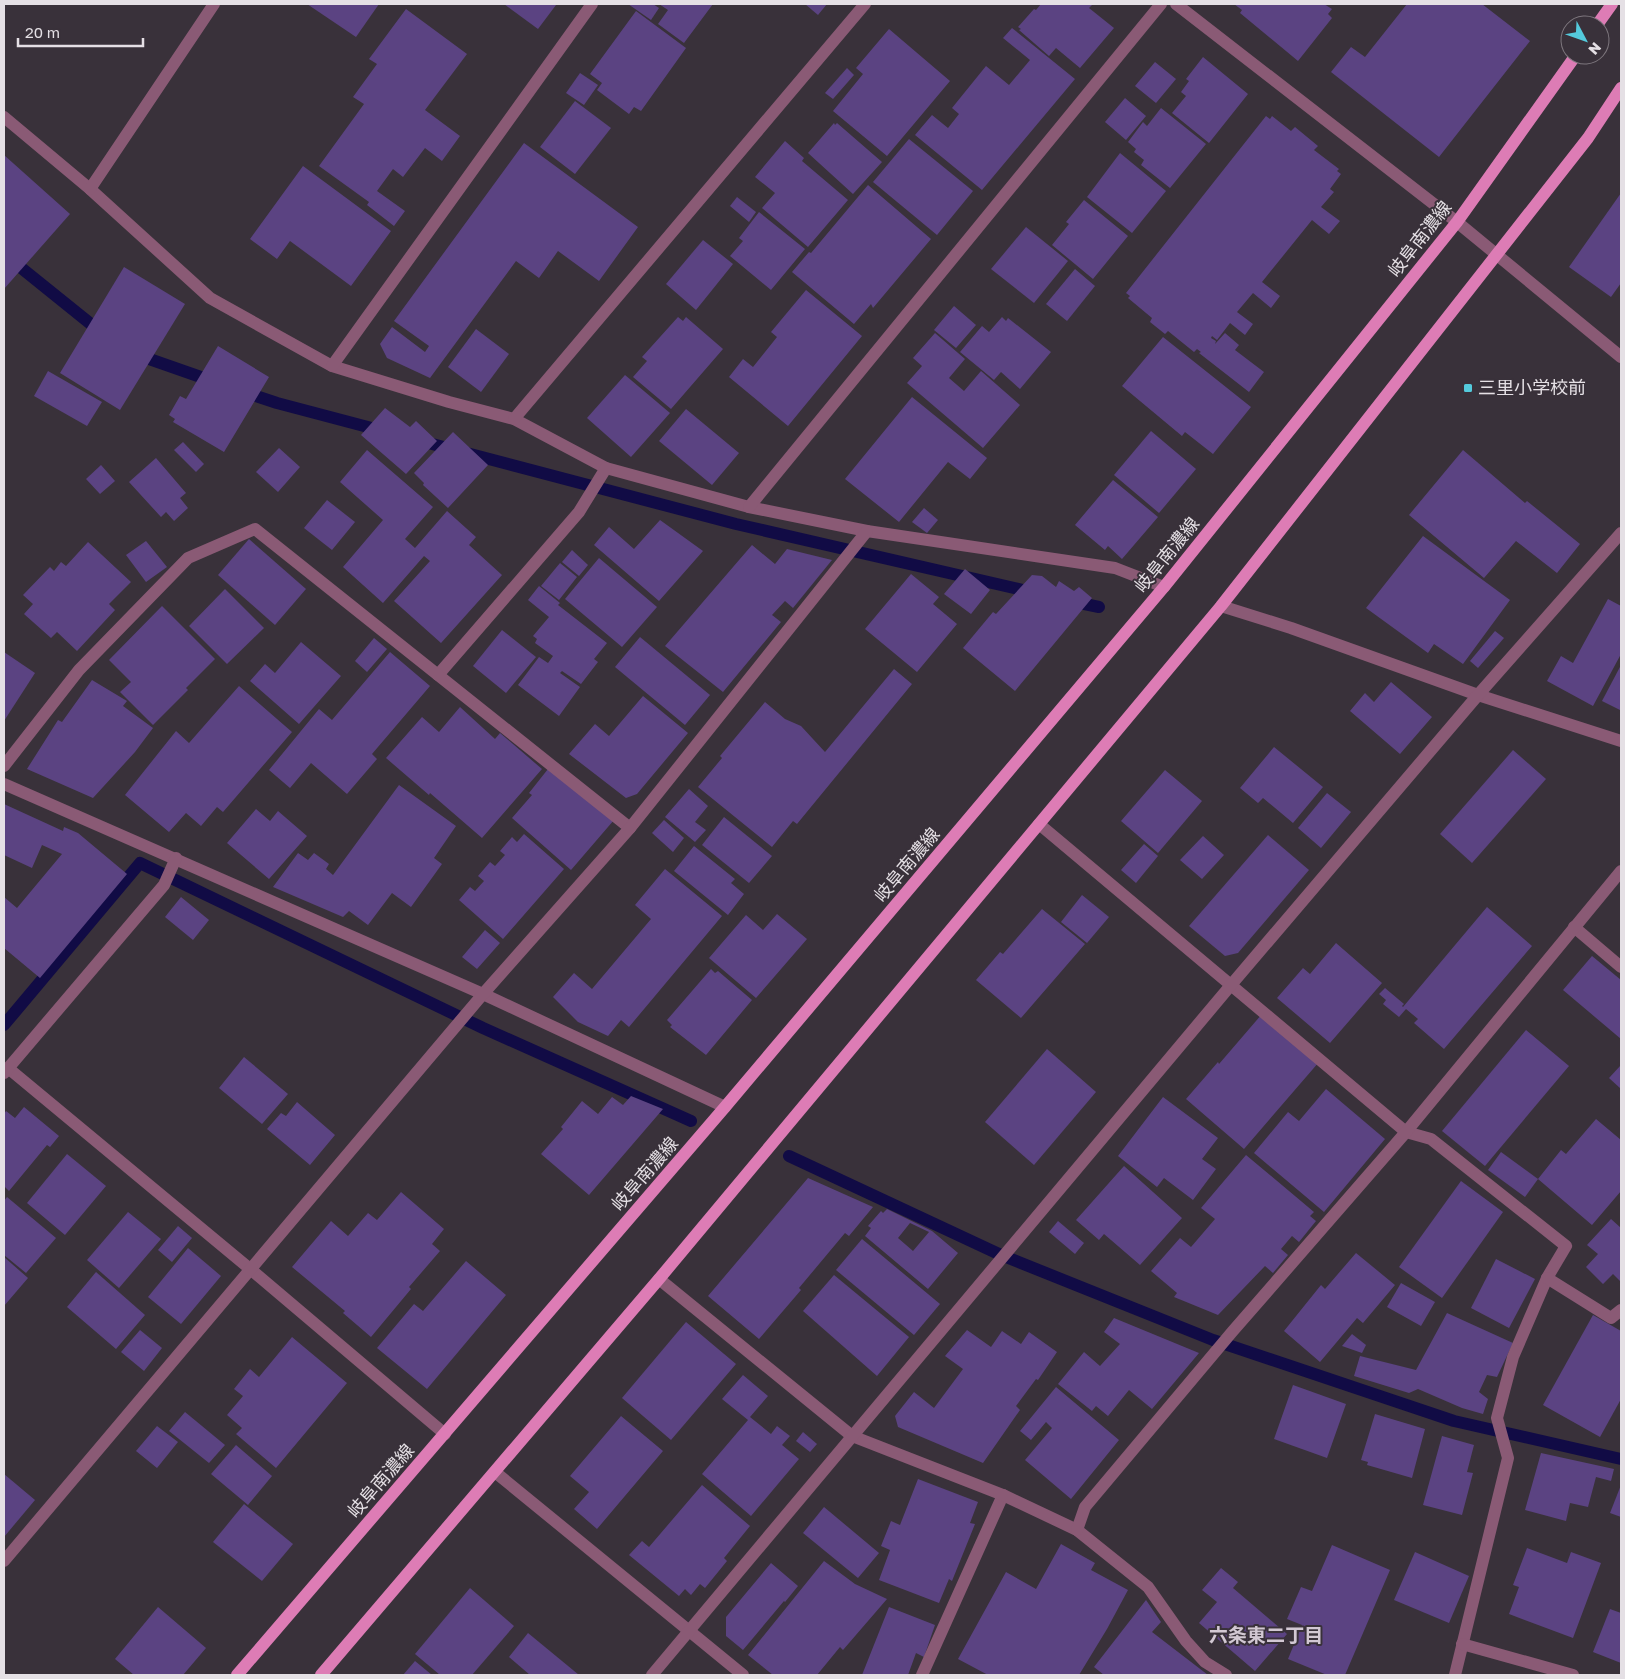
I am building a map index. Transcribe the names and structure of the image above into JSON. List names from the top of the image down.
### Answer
{
  "streets": {
    "main road": ["岐阜南濃線"]
  },
  "districts": ["六条東二丁目"],
  "places": {
    "transit": ["三里小学校前"]
  },
  "scale_bar": "20 m",
  "north": "bottom right"
}
